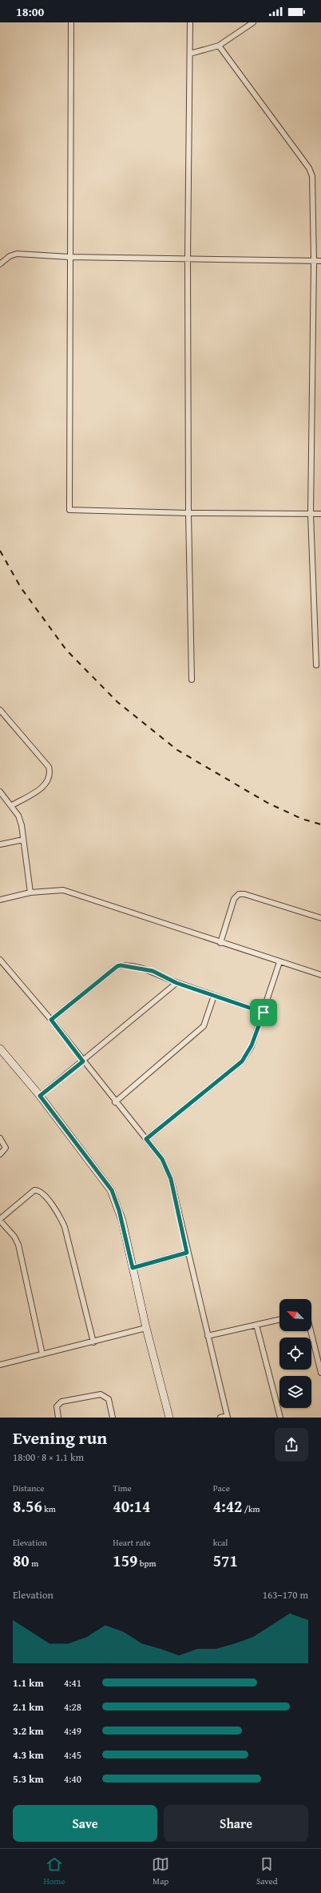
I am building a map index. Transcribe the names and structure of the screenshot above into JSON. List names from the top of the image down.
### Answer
{
  "north": "top left",
  "page": {
    "status": "18:00",
    "heading": ["Evening run", "18:00 · 8 × 1.1 km"],
    "stats": [
      ["Distance", "8.56 km"],
      ["Time", "40:14"],
      ["Pace", "4:42 /km"],
      ["Elevation", "80 m"],
      ["Heart rate", "159 bpm"],
      ["kcal", "571"]
    ],
    "chart": ["Elevation", "163–170 m"],
    "list": [
      {
        "name": "1.1 km",
        "note": "4:41"
      },
      {
        "name": "2.1 km",
        "note": "4:28"
      },
      {
        "name": "3.2 km",
        "note": "4:49"
      },
      {
        "name": "4.3 km",
        "note": "4:45"
      },
      {
        "name": "5.3 km",
        "note": "4:40"
      }
    ],
    "buttons": ["Save", "Share"],
    "tabs": ["Home", "Map", "Saved"]
  }
}
